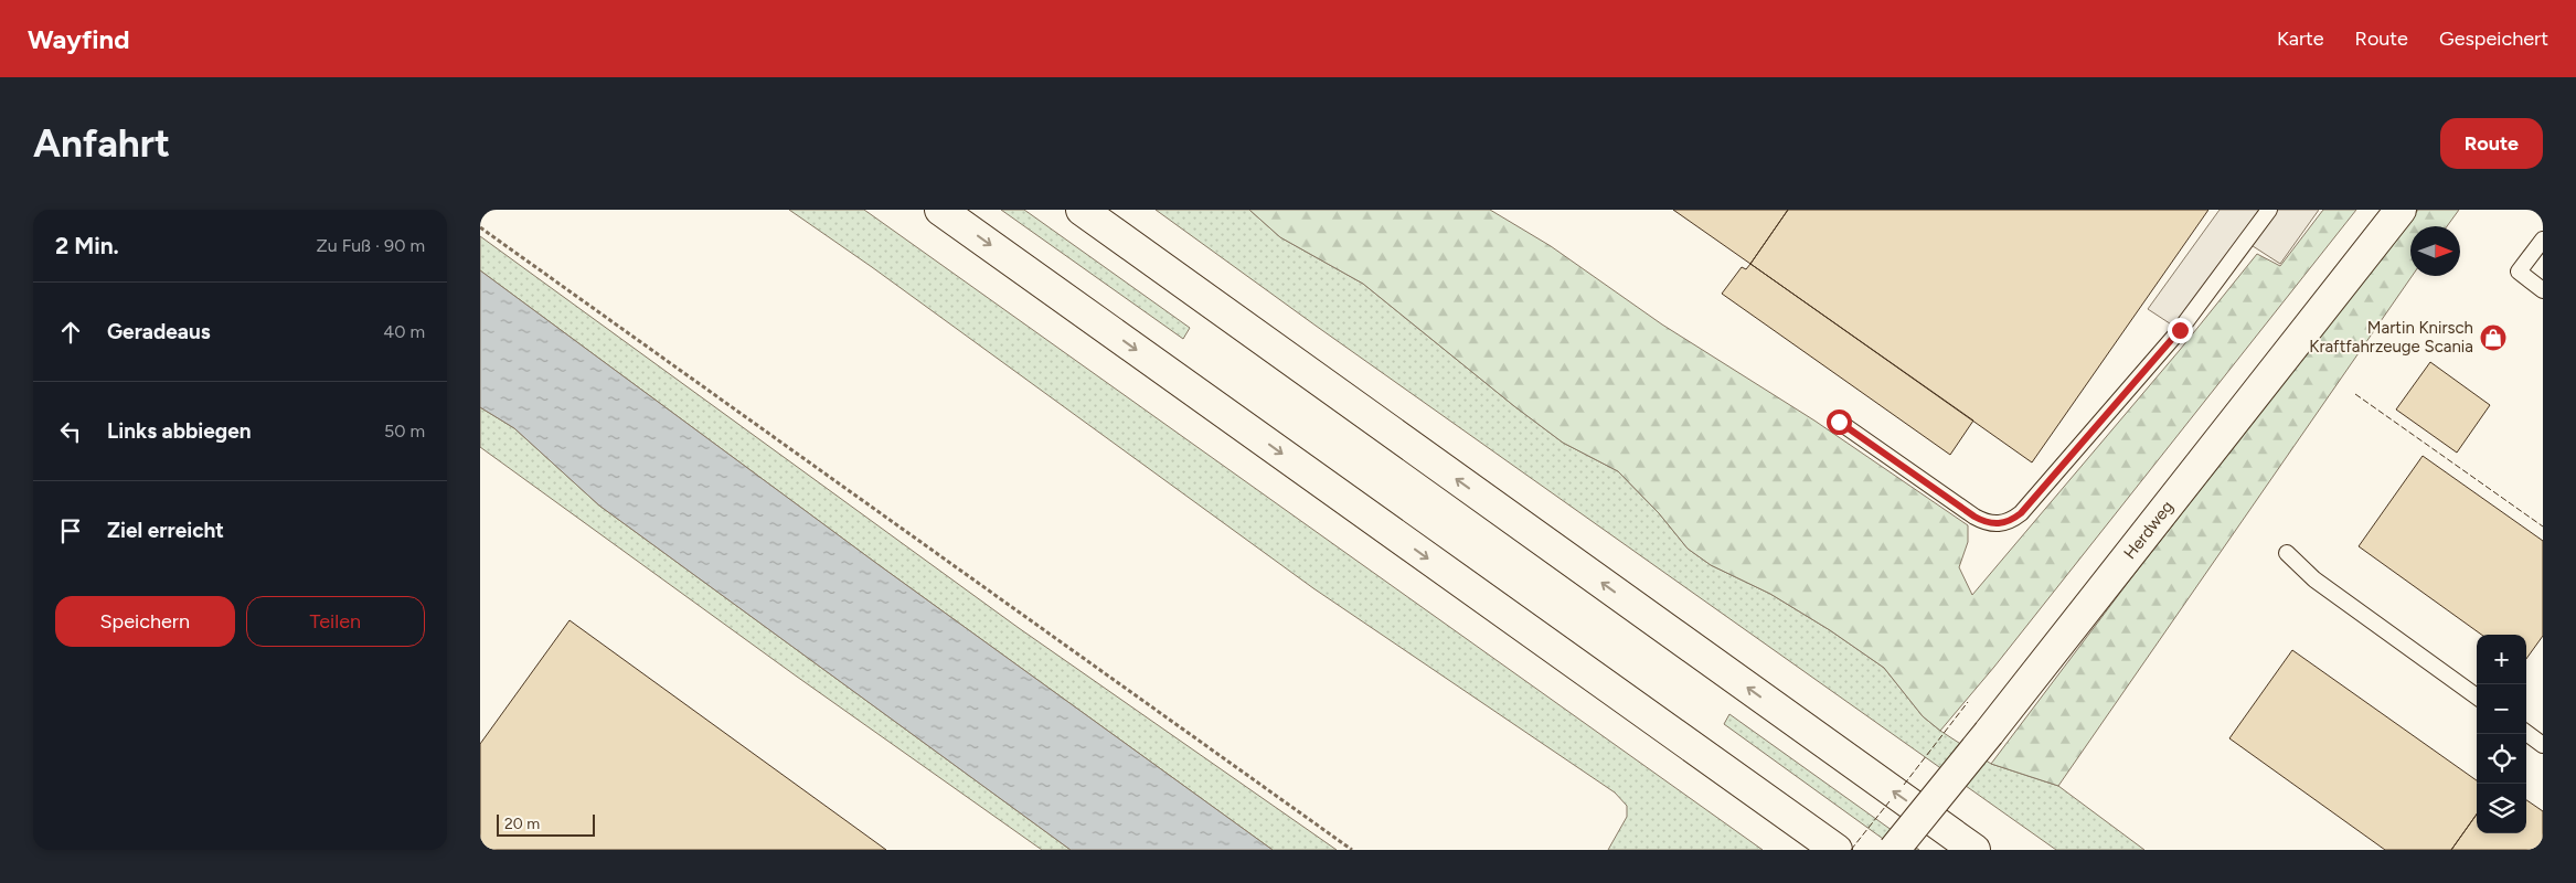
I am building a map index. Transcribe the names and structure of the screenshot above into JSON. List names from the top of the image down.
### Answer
{
  "streets": {
    "main road": ["Herdweg"]
  },
  "places": {
    "shop": ["Martin Knirsch Kraftfahrzeuge Scania"]
  },
  "scale_bar": "20 m",
  "north": "right",
  "page": {
    "header": "Wayfind",
    "nav": ["Karte", "Route", "Gespeichert"],
    "buttons": [
      "Route",
      ["Speichern", "Teilen"]
    ],
    "title": "Anfahrt",
    "heading": ["2 Min.", "Zu Fuß · 90 m"],
    "list": [
      ["Geradeaus", "40 m"],
      ["Links abbiegen", "50 m"],
      "Ziel erreicht"
    ],
    "map_buttons": ["+", "−"],
    "scale": "20 m"
  }
}
